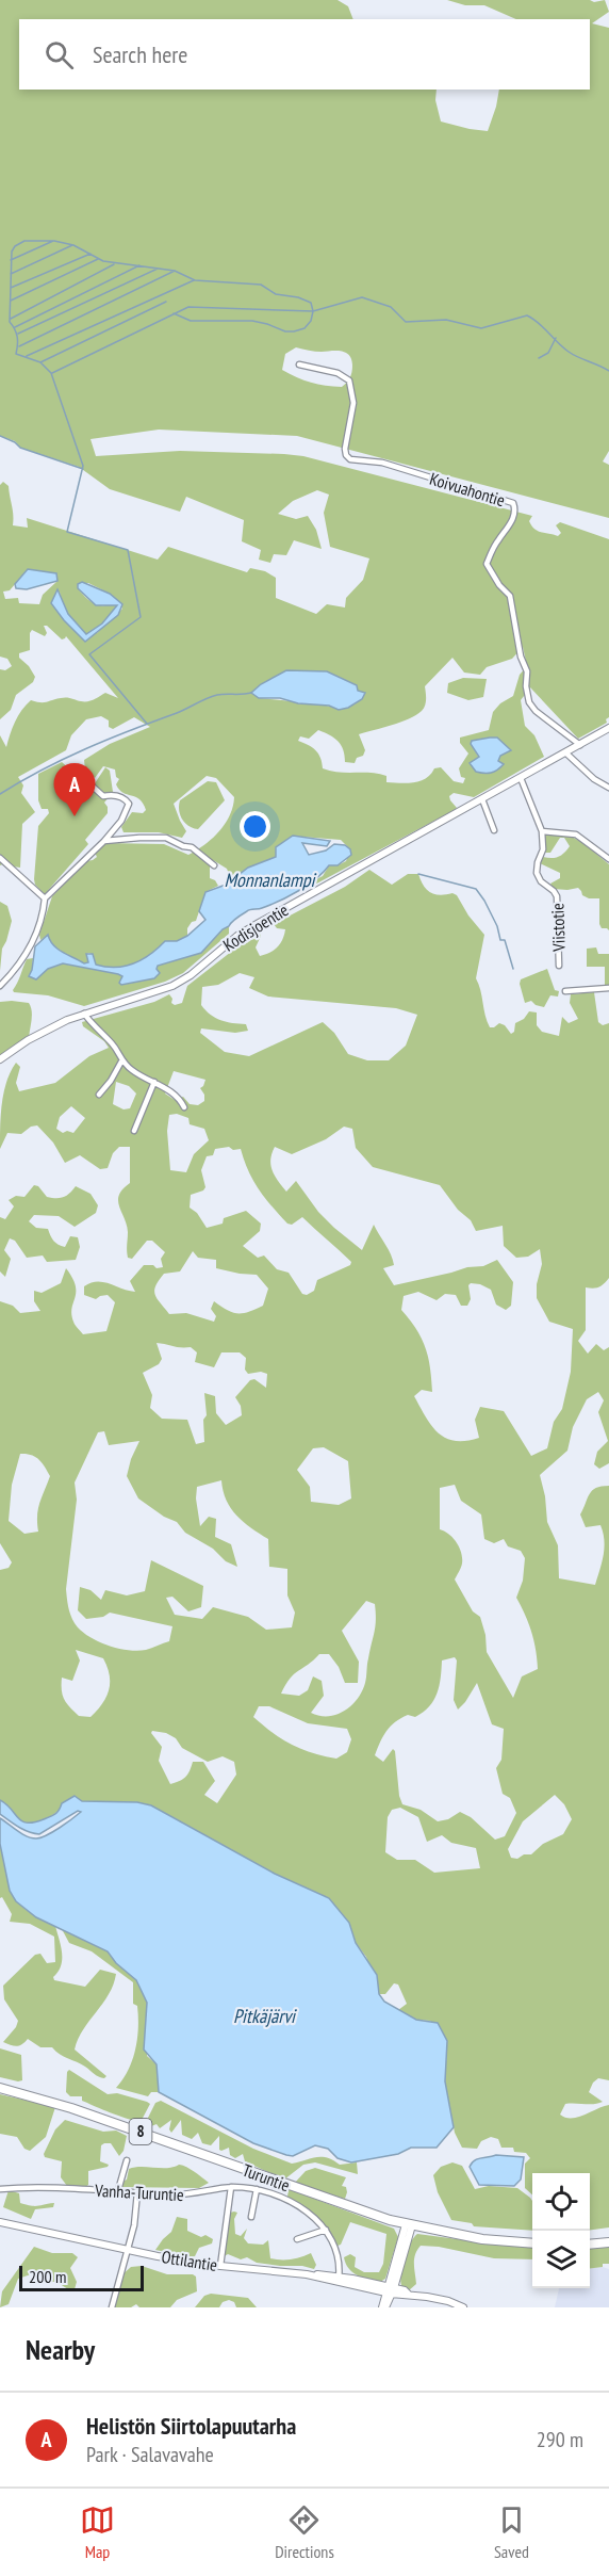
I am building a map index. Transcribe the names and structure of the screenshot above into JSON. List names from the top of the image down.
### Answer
{
  "streets": {
    "highway": ["8", "Turuntie"],
    "street": [
      "Koivuahontie",
      "Kodisjoentie",
      "Viistotie",
      "Vanha-Turuntie",
      "Ottilantie"
    ]
  },
  "crossings": [
    ["Koivuahontie", "Kodisjoentie"],
    ["Vanha-Turuntie", "Ottilantie"]
  ],
  "water": ["Monnanlampi", "Pitkäjärvi"],
  "scale_bar": "200 m",
  "page": {
    "search": "Search here",
    "pins": "A",
    "scale": "200 m",
    "heading": "Nearby",
    "list": [
      {
        "mark": "A",
        "name": "Helistön Siirtolapuutarha",
        "note": "Park · Salavavahe",
        "value": "290 m"
      }
    ],
    "nav": ["Map", "Directions", "Saved"]
  }
}
